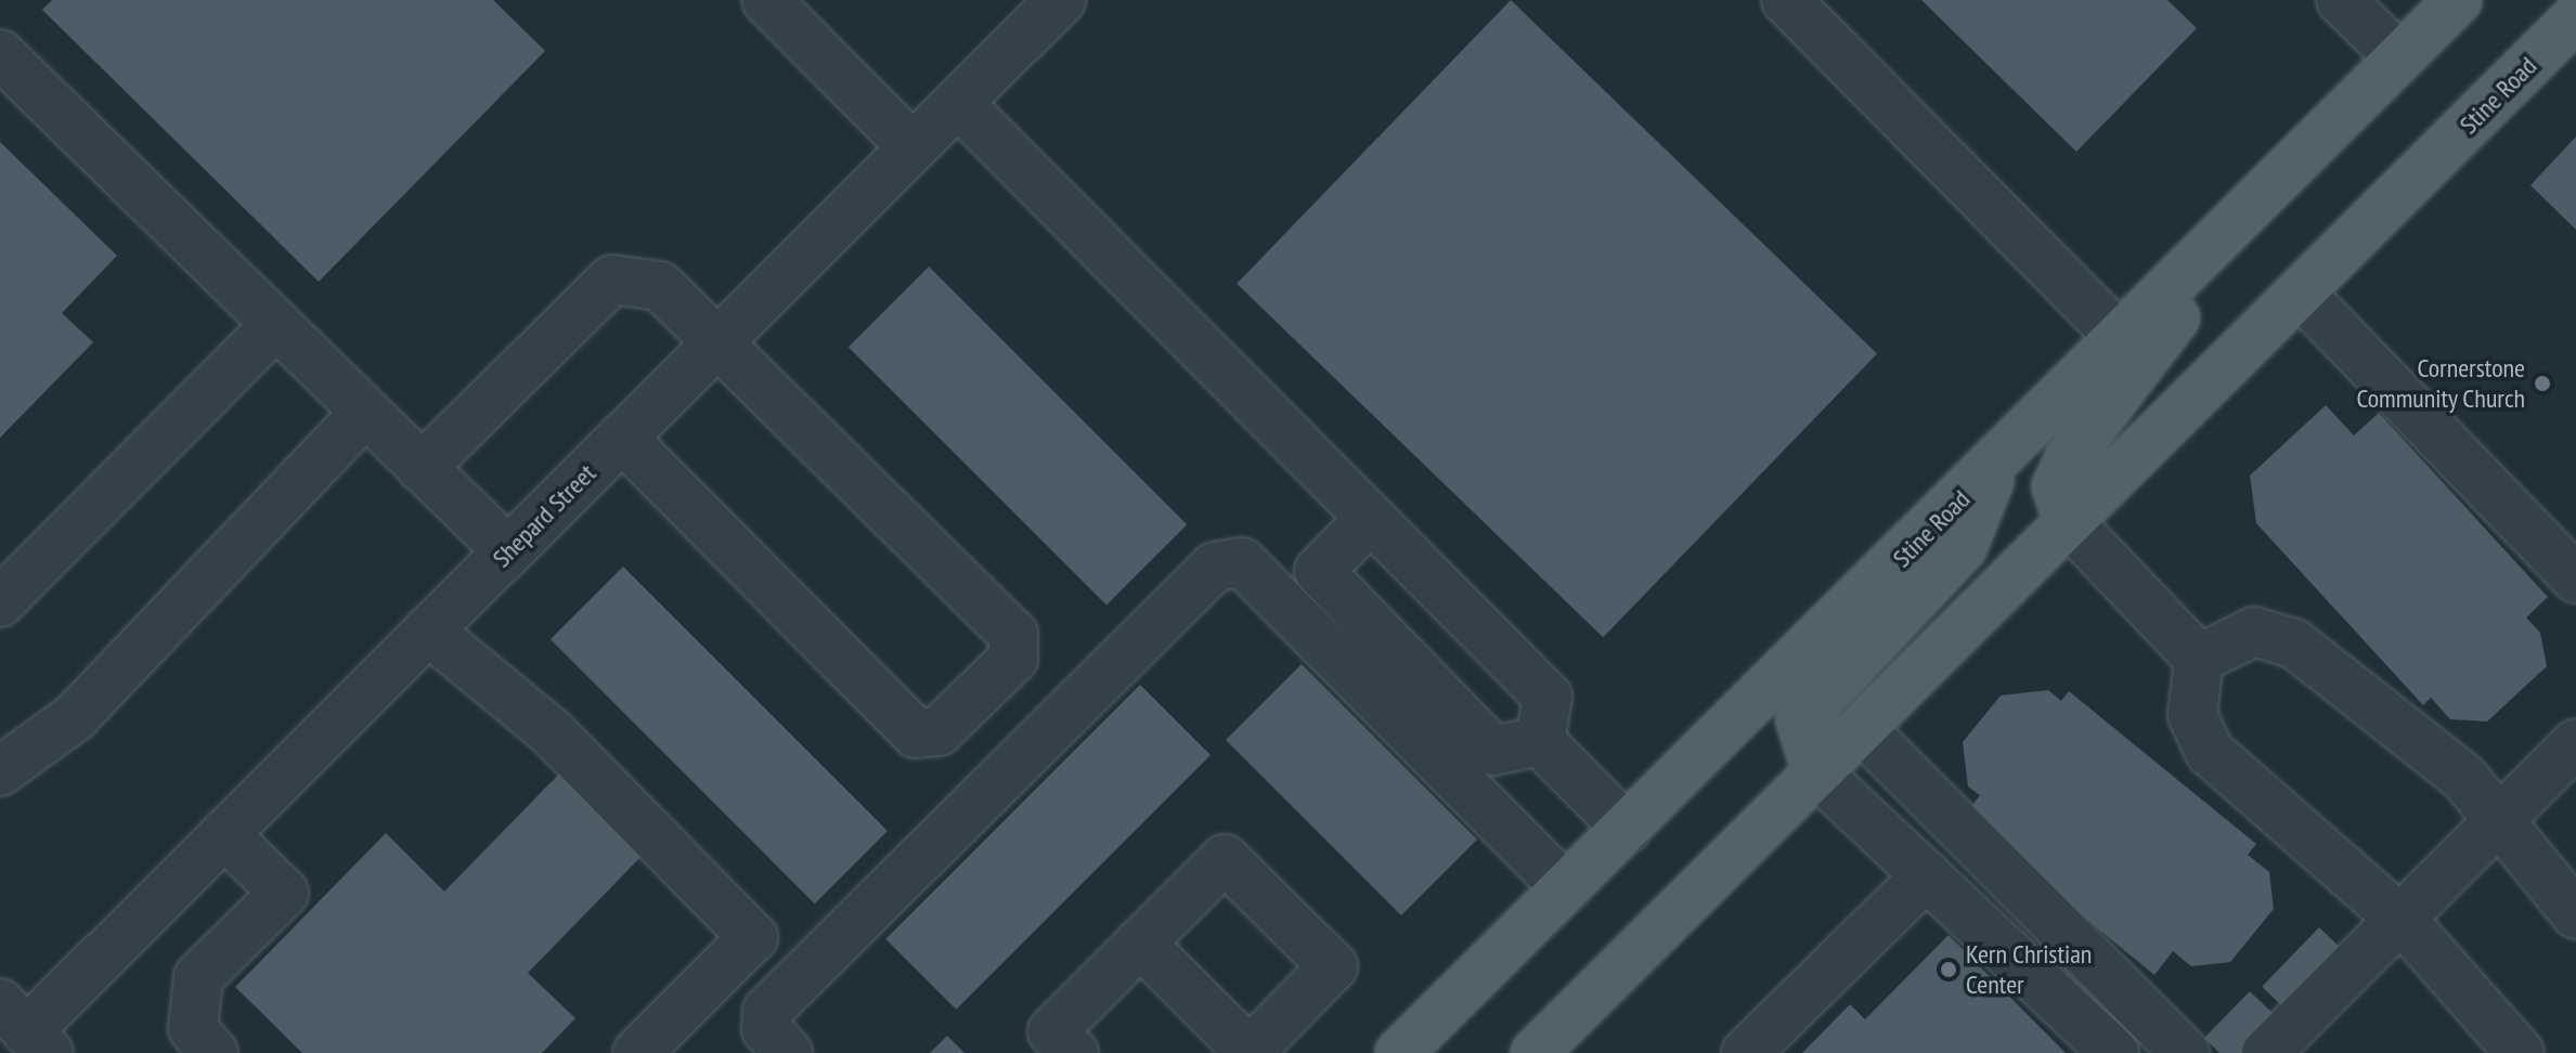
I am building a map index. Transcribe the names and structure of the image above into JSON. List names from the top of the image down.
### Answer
{
  "streets": {
    "main road": ["Stine Road"],
    "street": ["Shepard Street"]
  },
  "places": ["Cornerstone Community Church", "Kern Christian Center"]
}
